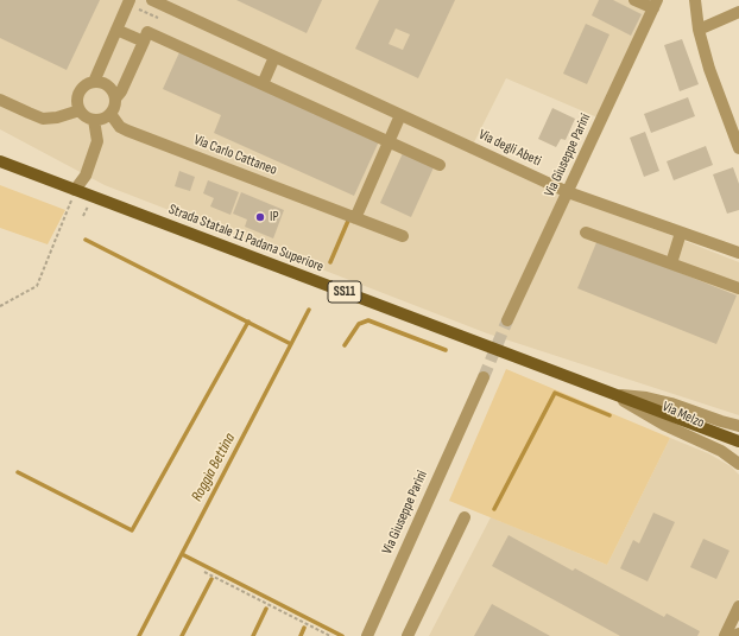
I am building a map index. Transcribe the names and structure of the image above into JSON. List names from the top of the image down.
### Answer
{
  "streets": {
    "main road": ["Strada Statale 11 Padana Superiore", "SS11"],
    "street": [
      "Via degli Abeti",
      "Via Carlo Cattaneo",
      "Via Giuseppe Parini",
      "Via Melzo"
    ]
  },
  "crossings": [
    ["Via degli Abeti", "Via Giuseppe Parini"],
    ["Strada Statale 11 Padana Superiore", "SS11"],
    ["Strada Statale 11 Padana Superiore", "Via Melzo"],
    ["SS11", "Via Melzo"]
  ],
  "water": ["Roggia Bettina"],
  "places": ["IP"]
}
